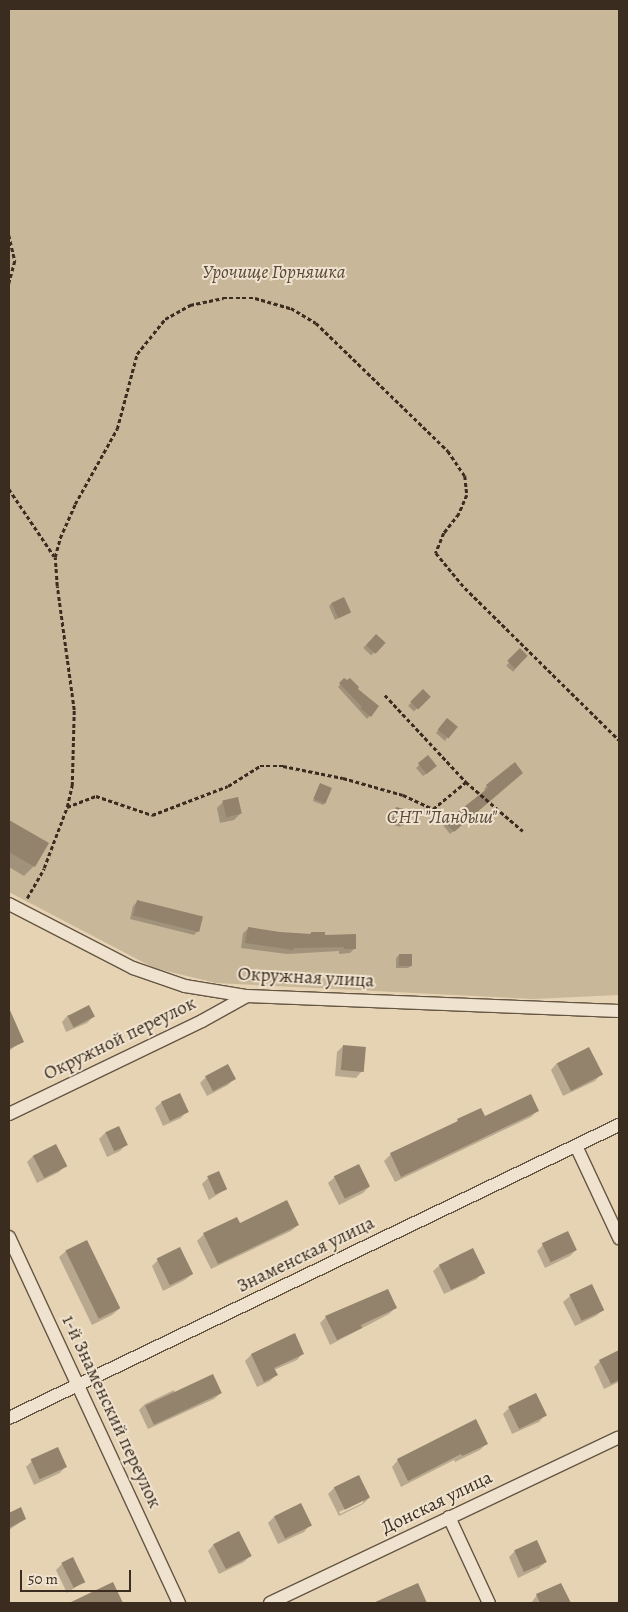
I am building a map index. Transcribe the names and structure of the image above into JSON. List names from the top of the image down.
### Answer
{
  "streets": {
    "street": [
      "Окружная улица",
      "Окружной переулок",
      "Знаменская улица",
      "1-й Знаменский переулок",
      "Донская улица"
    ]
  },
  "crossings": [
    ["Окружная улица", "Окружной переулок"],
    ["Знаменская улица", "1-й Знаменский переулок"]
  ],
  "parks": ["Урочище Горняшка", "СНТ \"Ландыш\""],
  "scale_bar": "50 m"
}
